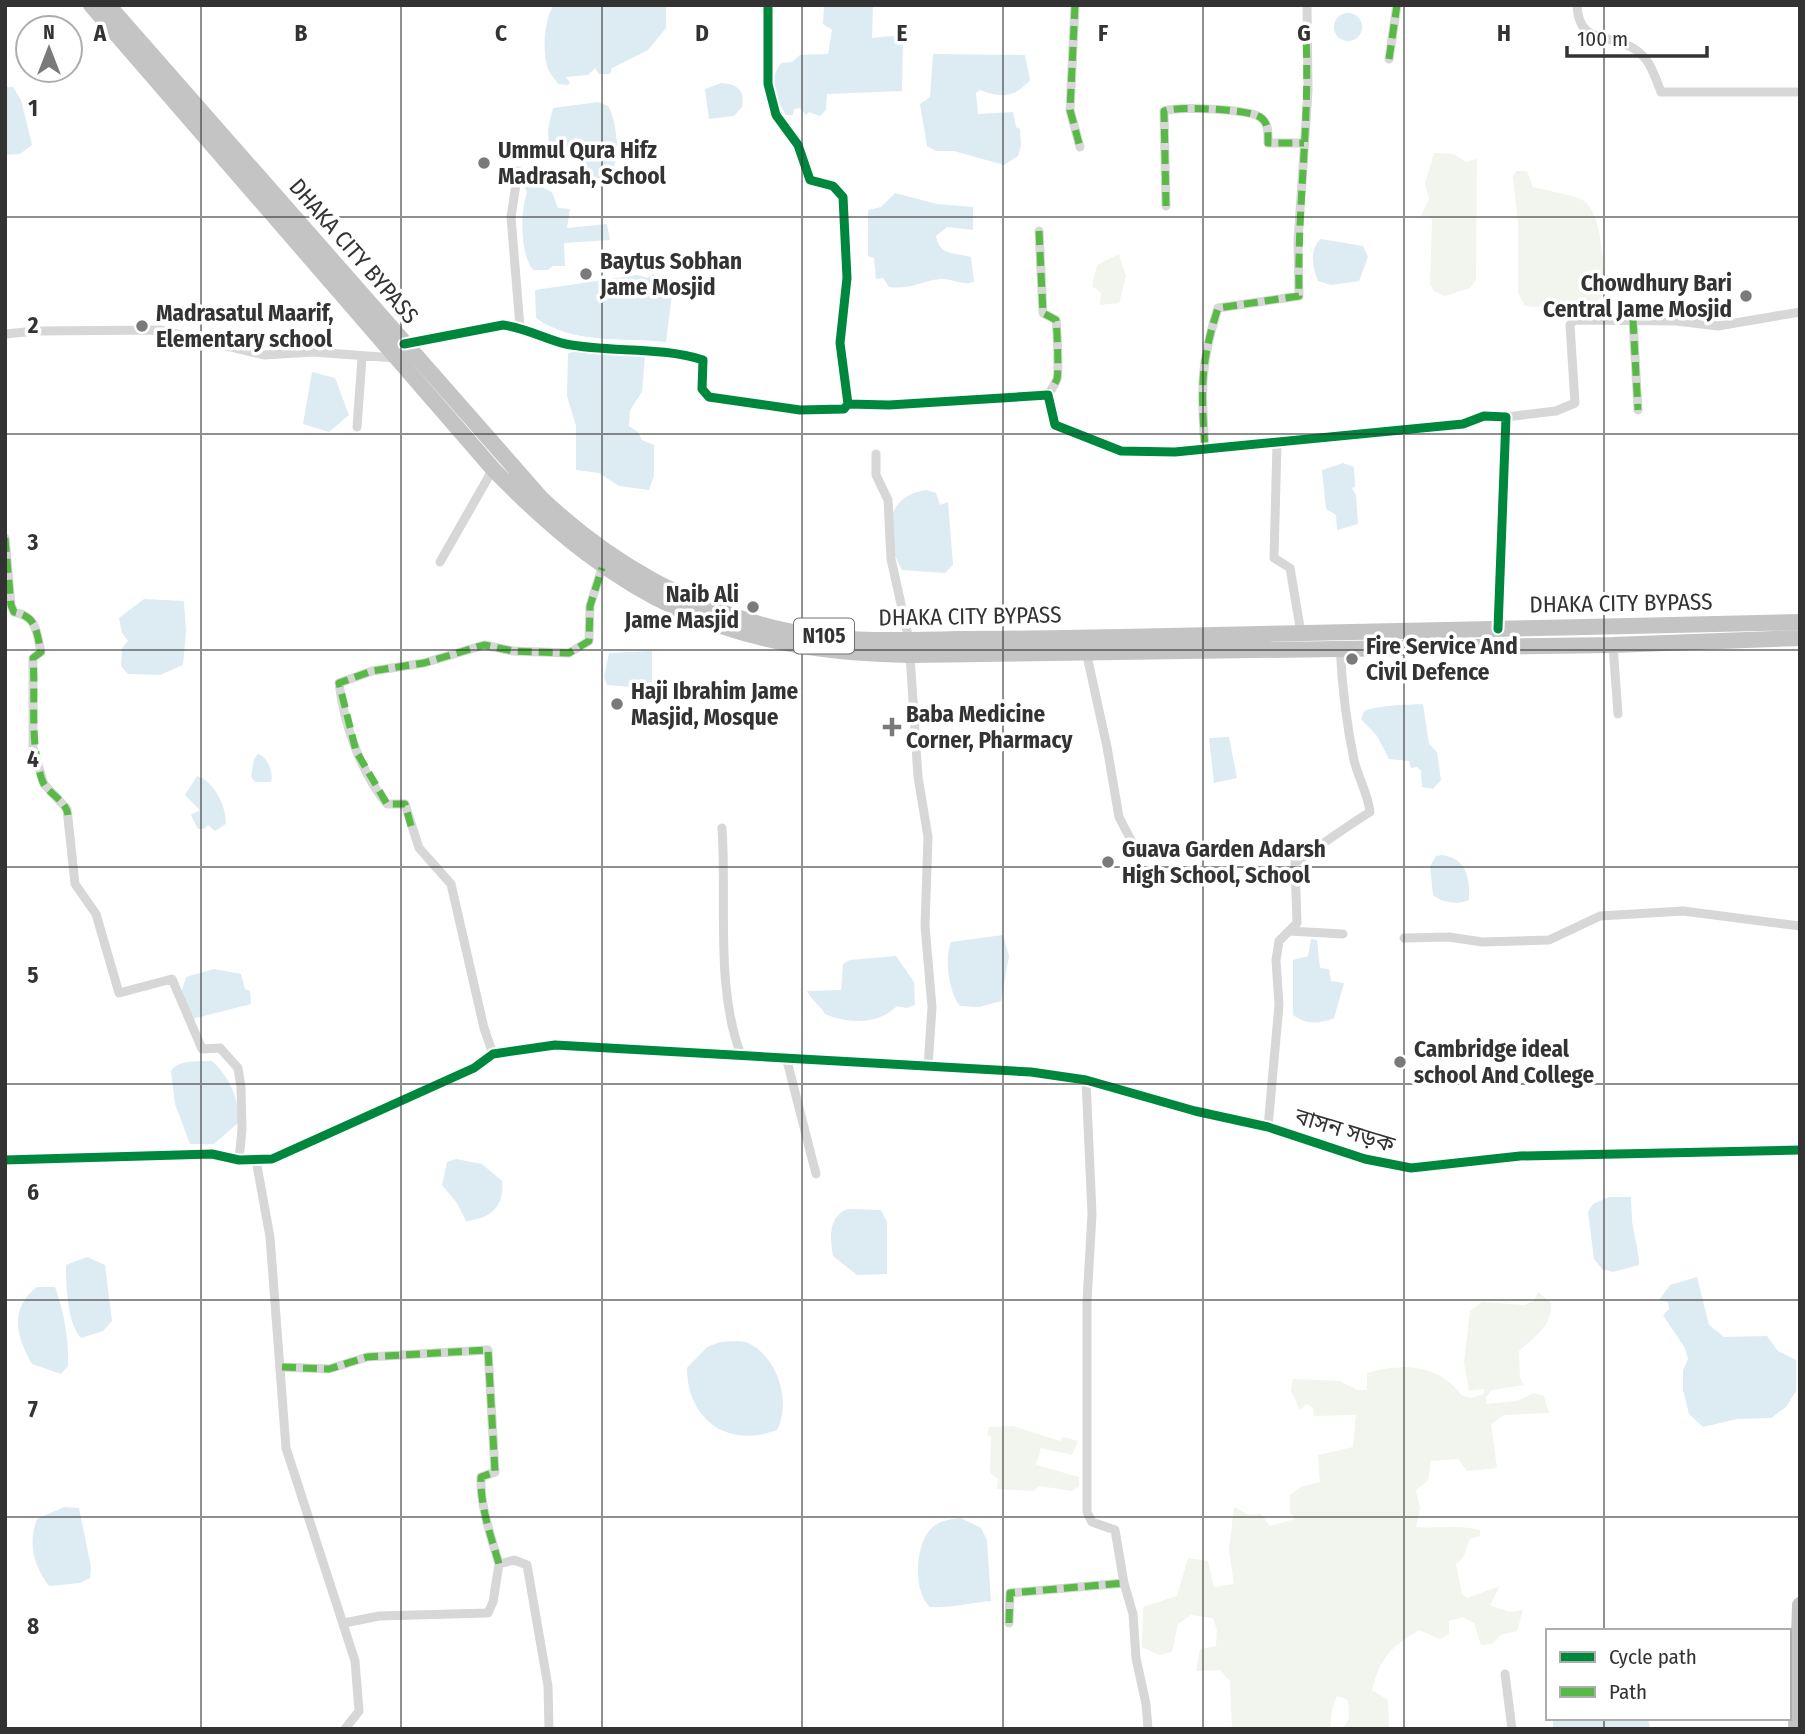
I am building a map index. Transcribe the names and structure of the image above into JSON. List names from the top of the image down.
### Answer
{
  "streets": {
    "highway": ["DHAKA CITY BYPASS", "N105"],
    "street": ["বাসন সড়ক"]
  },
  "places": {
    "other": [
      "Ummul Qura Hifz Madrasah, School",
      "Baytus Sobhan Jame Mosjid",
      "Chowdhury Bari Central Jame Mosjid",
      "Madrasatul Maarif, Elementary school",
      "Naib Ali Jame Masjid",
      "Fire Service And Civil Defence",
      "Haji Ibrahim Jame Masjid, Mosque",
      "Guava Garden Adarsh High School, School",
      "Cambridge ideal school And College"
    ],
    "health": ["Baba Medicine Corner, Pharmacy"]
  },
  "legend": ["Cycle path", "Path"],
  "scale_bar": "100 m",
  "north": "top",
  "grid": {
    "columns": [
      "A",
      "B",
      "C",
      "D",
      "E",
      "F",
      "G",
      "H"
    ],
    "rows": [
      "1",
      "2",
      "3",
      "4",
      "5",
      "6",
      "7",
      "8"
    ]
  }
}
